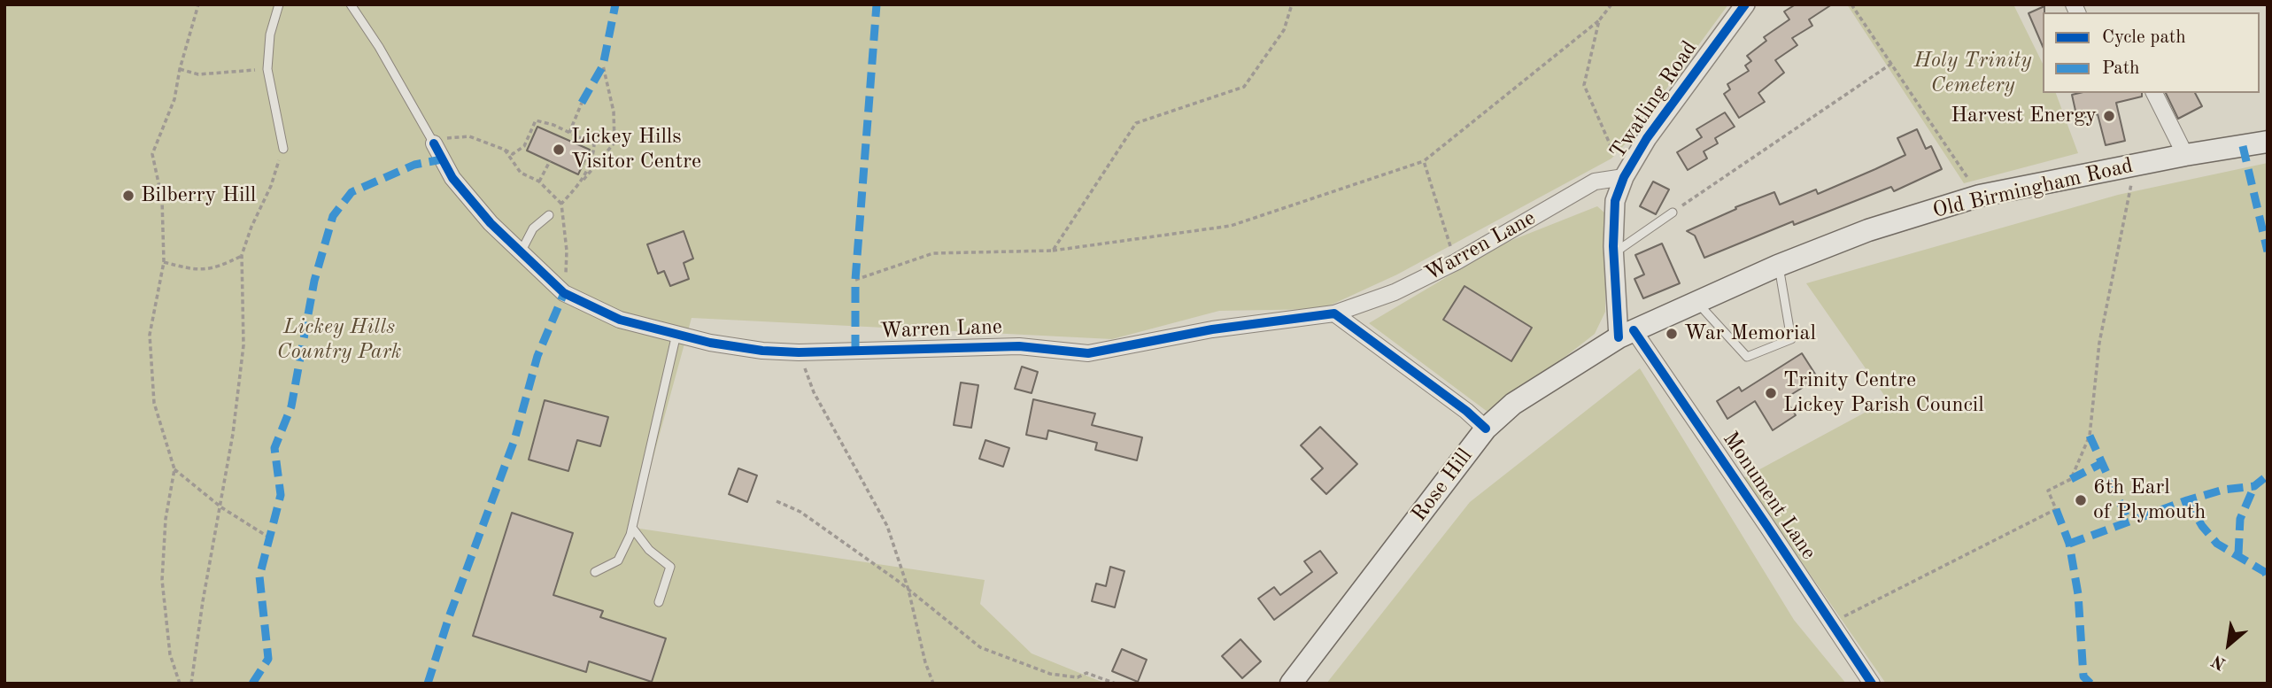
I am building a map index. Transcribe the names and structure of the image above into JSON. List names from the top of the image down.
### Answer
{
  "streets": {
    "main road": ["Old Birmingham Road", "Rose Hill"],
    "street": ["Twatling Road", "Warren Lane", "Monument Lane"]
  },
  "crossings": [
    ["Twatling Road", "Old Birmingham Road"],
    ["Twatling Road", "Warren Lane"],
    ["Twatling Road", "Rose Hill"],
    ["Twatling Road", "Monument Lane"],
    ["Old Birmingham Road", "Rose Hill"],
    ["Old Birmingham Road", "Monument Lane"],
    ["Rose Hill", "Monument Lane"]
  ],
  "parks": ["Holy Trinity Cemetery", "Lickey Hills Country Park"],
  "places": [
    "Harvest Energy",
    "Lickey Hills Visitor Centre",
    "Bilberry Hill",
    "War Memorial",
    "Trinity Centre Lickey Parish Council",
    "6th Earl of Plymouth"
  ],
  "legend": ["Cycle path", "Path"],
  "north": "bottom left"
}
